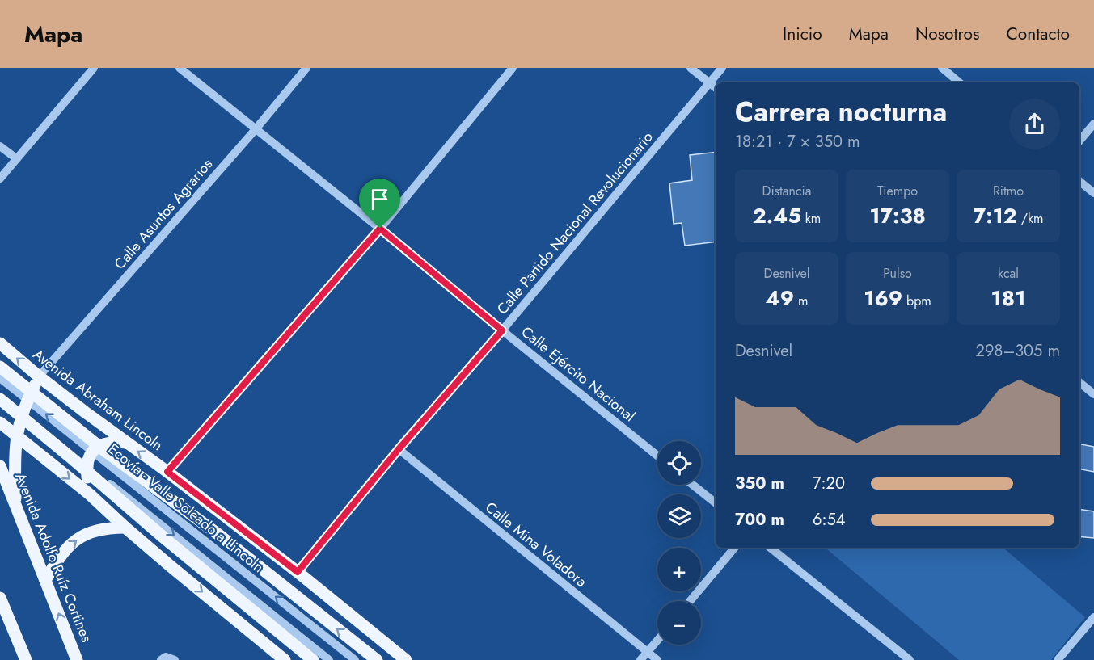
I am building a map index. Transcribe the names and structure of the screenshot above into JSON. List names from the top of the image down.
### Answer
{
  "streets": {
    "main road": ["Avenida Abraham Lincoln", "Avenida Adolfo Ruíz Cortines"],
    "street": [
      "Calle Asuntos Agrarios",
      "Calle Partido Nacional Revolucionario",
      "Calle Ejército Nacional",
      "Ecovía - Valle Soleado a Lincoln",
      "Calle Mina Voladora"
    ]
  },
  "crossings": [
    ["Calle Asuntos Agrarios", "Calle Ejército Nacional"],
    ["Calle Asuntos Agrarios", "Avenida Abraham Lincoln"],
    ["Calle Partido Nacional Revolucionario", "Calle Ejército Nacional"],
    ["Calle Partido Nacional Revolucionario", "Avenida Abraham Lincoln"],
    ["Calle Partido Nacional Revolucionario", "Calle Mina Voladora"]
  ],
  "page": {
    "header": "Mapa",
    "nav": [
      "Inicio",
      "Mapa",
      "Nosotros",
      "Contacto"
    ],
    "heading": ["Carrera nocturna", "18:21 · 7 × 350 m"],
    "stats": [
      ["Distancia", "2.45 km"],
      ["Tiempo", "17:38"],
      ["Ritmo", "7:12 /km"],
      ["Desnivel", "49 m"],
      ["Pulso", "169 bpm"],
      ["kcal", "181"]
    ],
    "chart": ["Desnivel", "298–305 m"],
    "map_buttons": ["+", "−"],
    "list": [
      {
        "name": "350 m",
        "note": "7:20"
      },
      {
        "name": "700 m",
        "note": "6:54"
      }
    ]
  }
}
